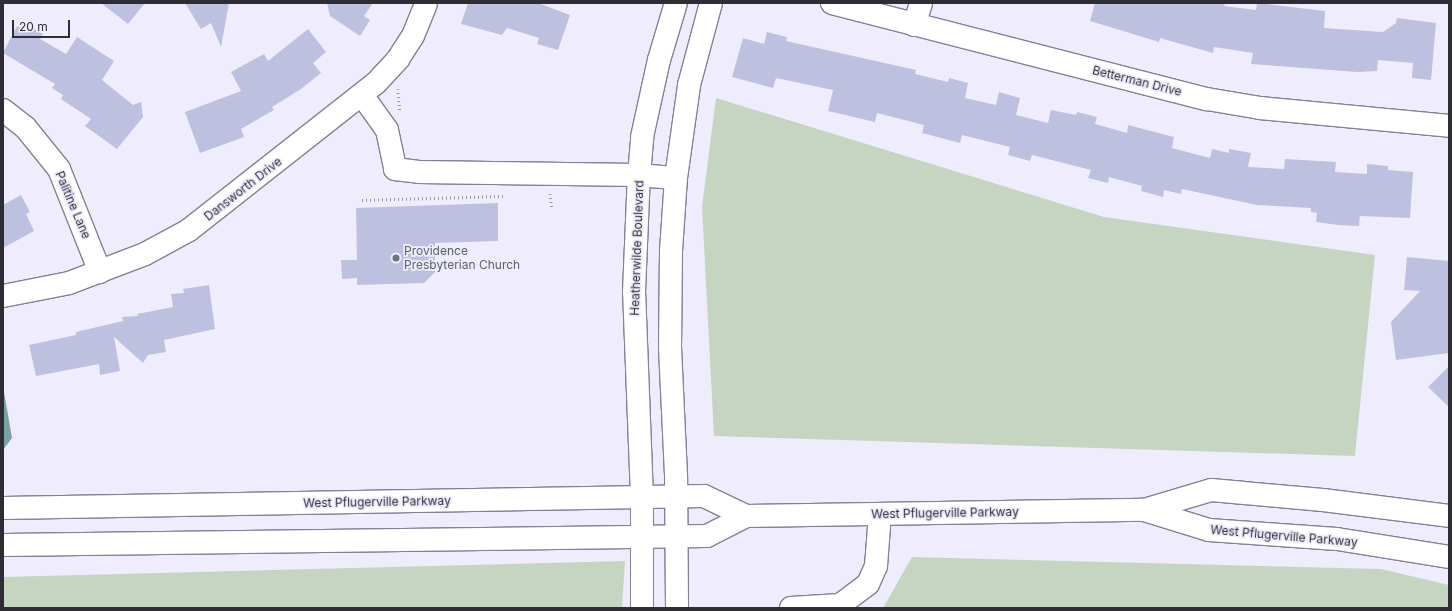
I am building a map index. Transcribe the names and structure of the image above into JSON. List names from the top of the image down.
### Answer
{
  "streets": {
    "main road": [
      "Betterman Drive",
      "Dansworth Drive",
      "Palitine Lane",
      "Heatherwilde Boulevard",
      "West Pflugerville Parkway"
    ]
  },
  "crossings": [
    ["Dansworth Drive", "Palitine Lane"],
    ["Heatherwilde Boulevard", "West Pflugerville Parkway"]
  ],
  "places": ["Providence Presbyterian Church"],
  "scale_bar": "20 m"
}
